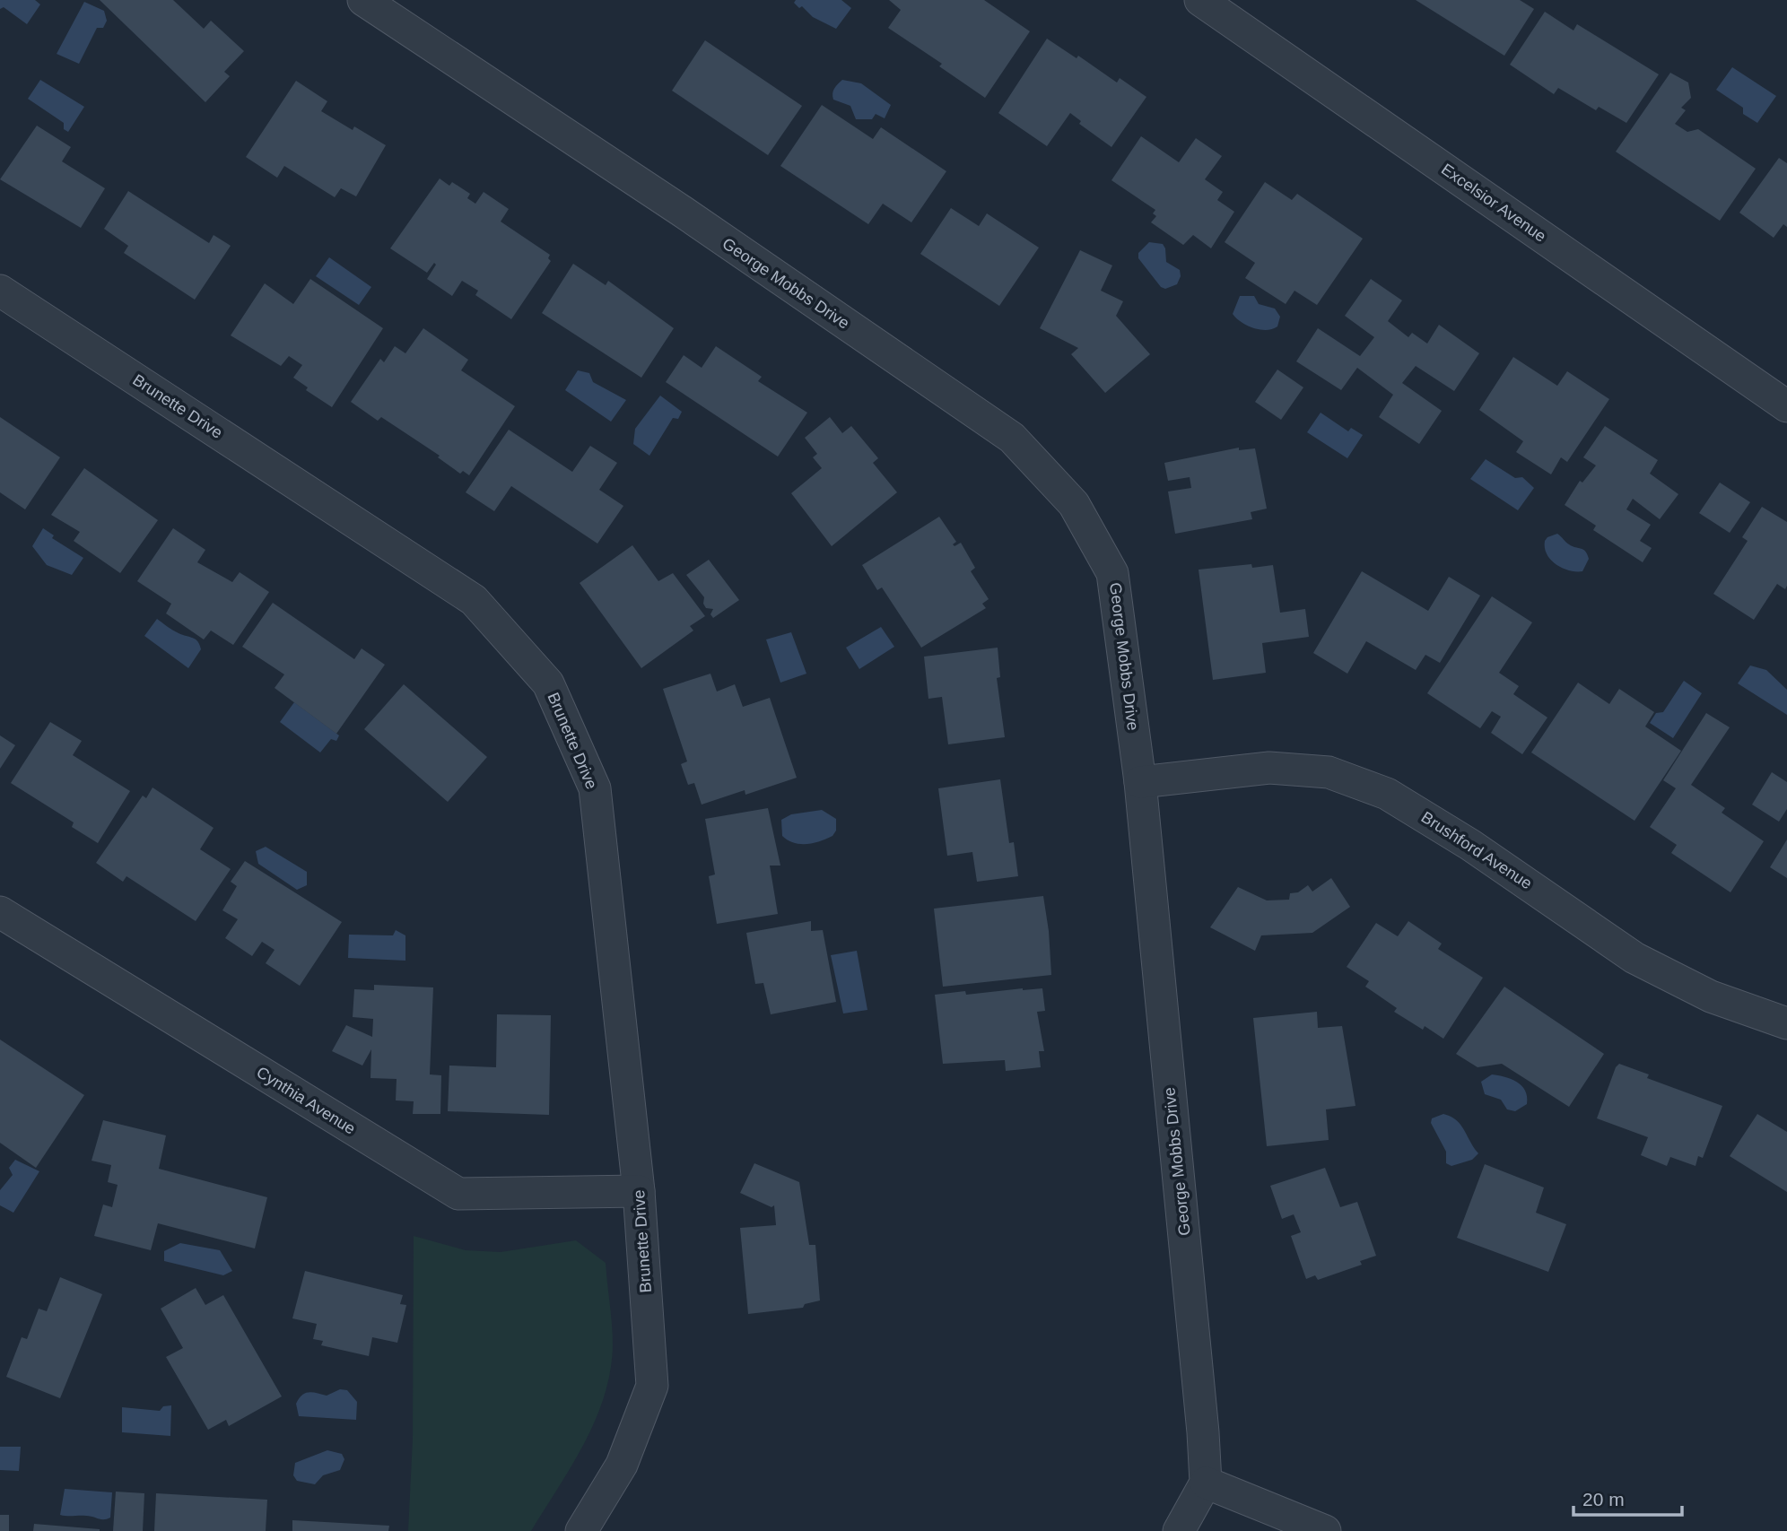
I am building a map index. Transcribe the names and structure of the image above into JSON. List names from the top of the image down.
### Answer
{
  "streets": {
    "street": [
      "Excelsior Avenue",
      "George Mobbs Drive",
      "Brunette Drive",
      "Brushford Avenue",
      "Cynthia Avenue"
    ]
  },
  "crossings": [
    ["George Mobbs Drive", "Brushford Avenue"],
    ["Brunette Drive", "Cynthia Avenue"]
  ],
  "scale_bar": "20 m"
}
